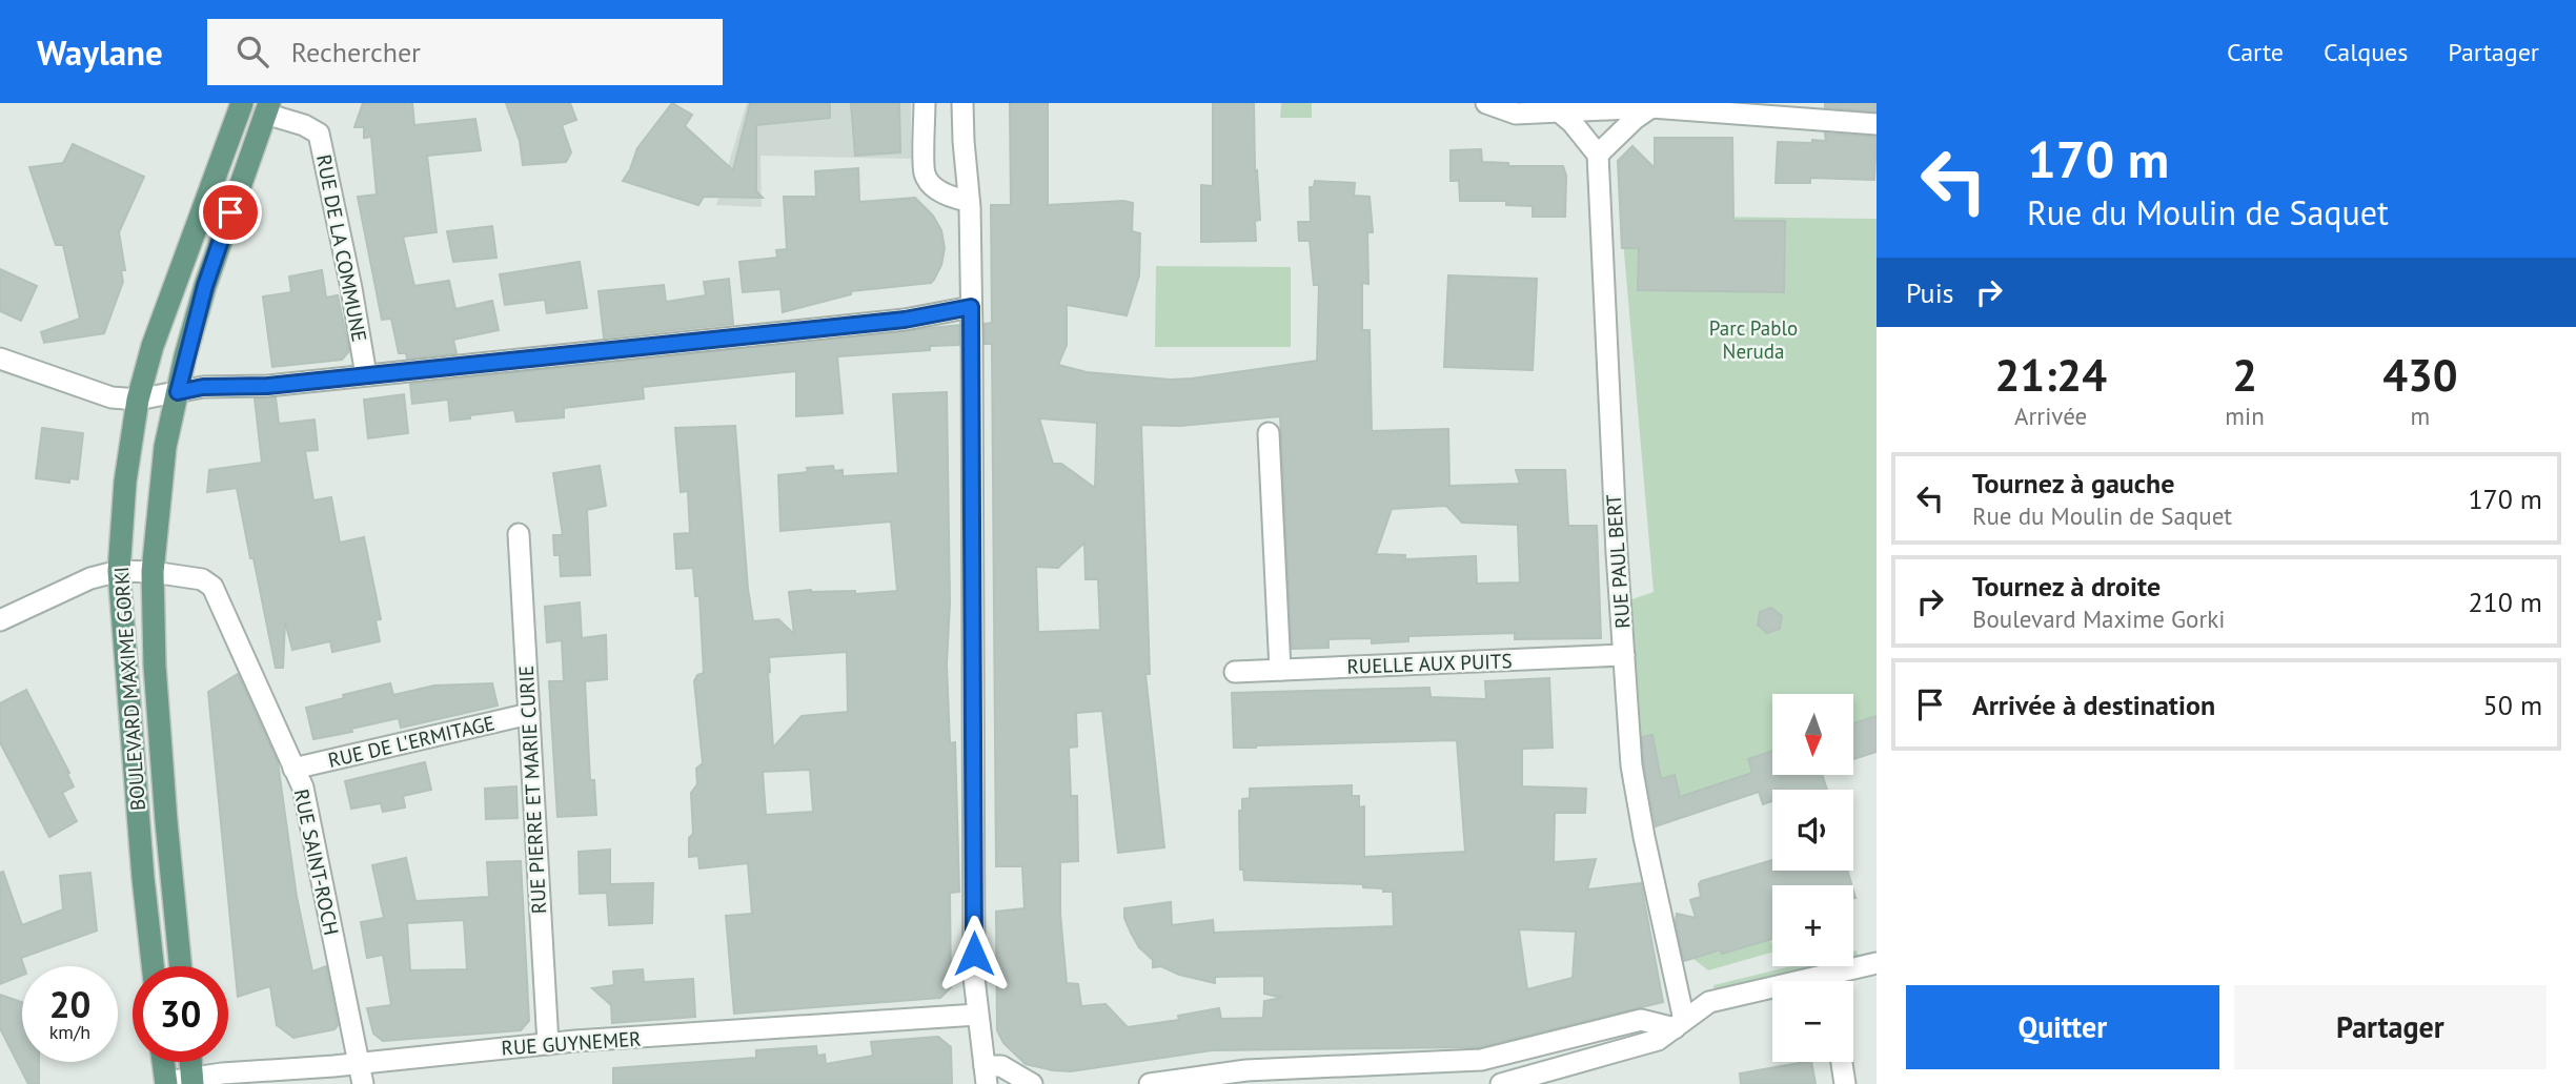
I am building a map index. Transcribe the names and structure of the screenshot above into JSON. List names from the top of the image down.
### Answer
{
  "streets": {
    "main road": ["BOULEVARD MAXIME GORKI"],
    "street": [
      "RUE DE LA COMMUNE",
      "RUE PAUL BERT",
      "RUELLE AUX PUITS",
      "RUE DE L'ERMITAGE",
      "RUE PIERRE ET MARIE CURIE",
      "RUE SAINT-ROCH",
      "RUE GUYNEMER"
    ]
  },
  "crossings": [
    ["RUE DE LA COMMUNE", "BOULEVARD MAXIME GORKI"],
    ["RUE PAUL BERT", "RUELLE AUX PUITS"],
    ["BOULEVARD MAXIME GORKI", "RUE SAINT-ROCH"],
    ["RUE DE L'ERMITAGE", "RUE PIERRE ET MARIE CURIE"],
    ["RUE DE L'ERMITAGE", "RUE SAINT-ROCH"],
    ["RUE PIERRE ET MARIE CURIE", "RUE GUYNEMER"],
    ["RUE SAINT-ROCH", "RUE GUYNEMER"]
  ],
  "parks": ["Parc Pablo Neruda"],
  "north": "bottom",
  "page": {
    "header": "Waylane",
    "search": "Rechercher",
    "nav": ["Carte", "Calques", "Partager"],
    "turn": ["170 m", "Rue du Moulin de Saquet"],
    "then": "Puis",
    "eta": [
      "21:24",
      "Arrivée",
      "2",
      "min",
      "430",
      "m"
    ],
    "list": [
      {
        "name": "Tournez à gauche",
        "note": "Rue du Moulin de Saquet",
        "value": "170 m"
      },
      {
        "name": "Tournez à droite",
        "note": "Boulevard Maxime Gorki",
        "value": "210 m"
      },
      {
        "name": "Arrivée à destination",
        "value": "50 m"
      }
    ],
    "map_buttons": ["+", "−"],
    "speed": "20 km/h",
    "limit": "30",
    "buttons": ["Quitter", "Partager"]
  }
}
